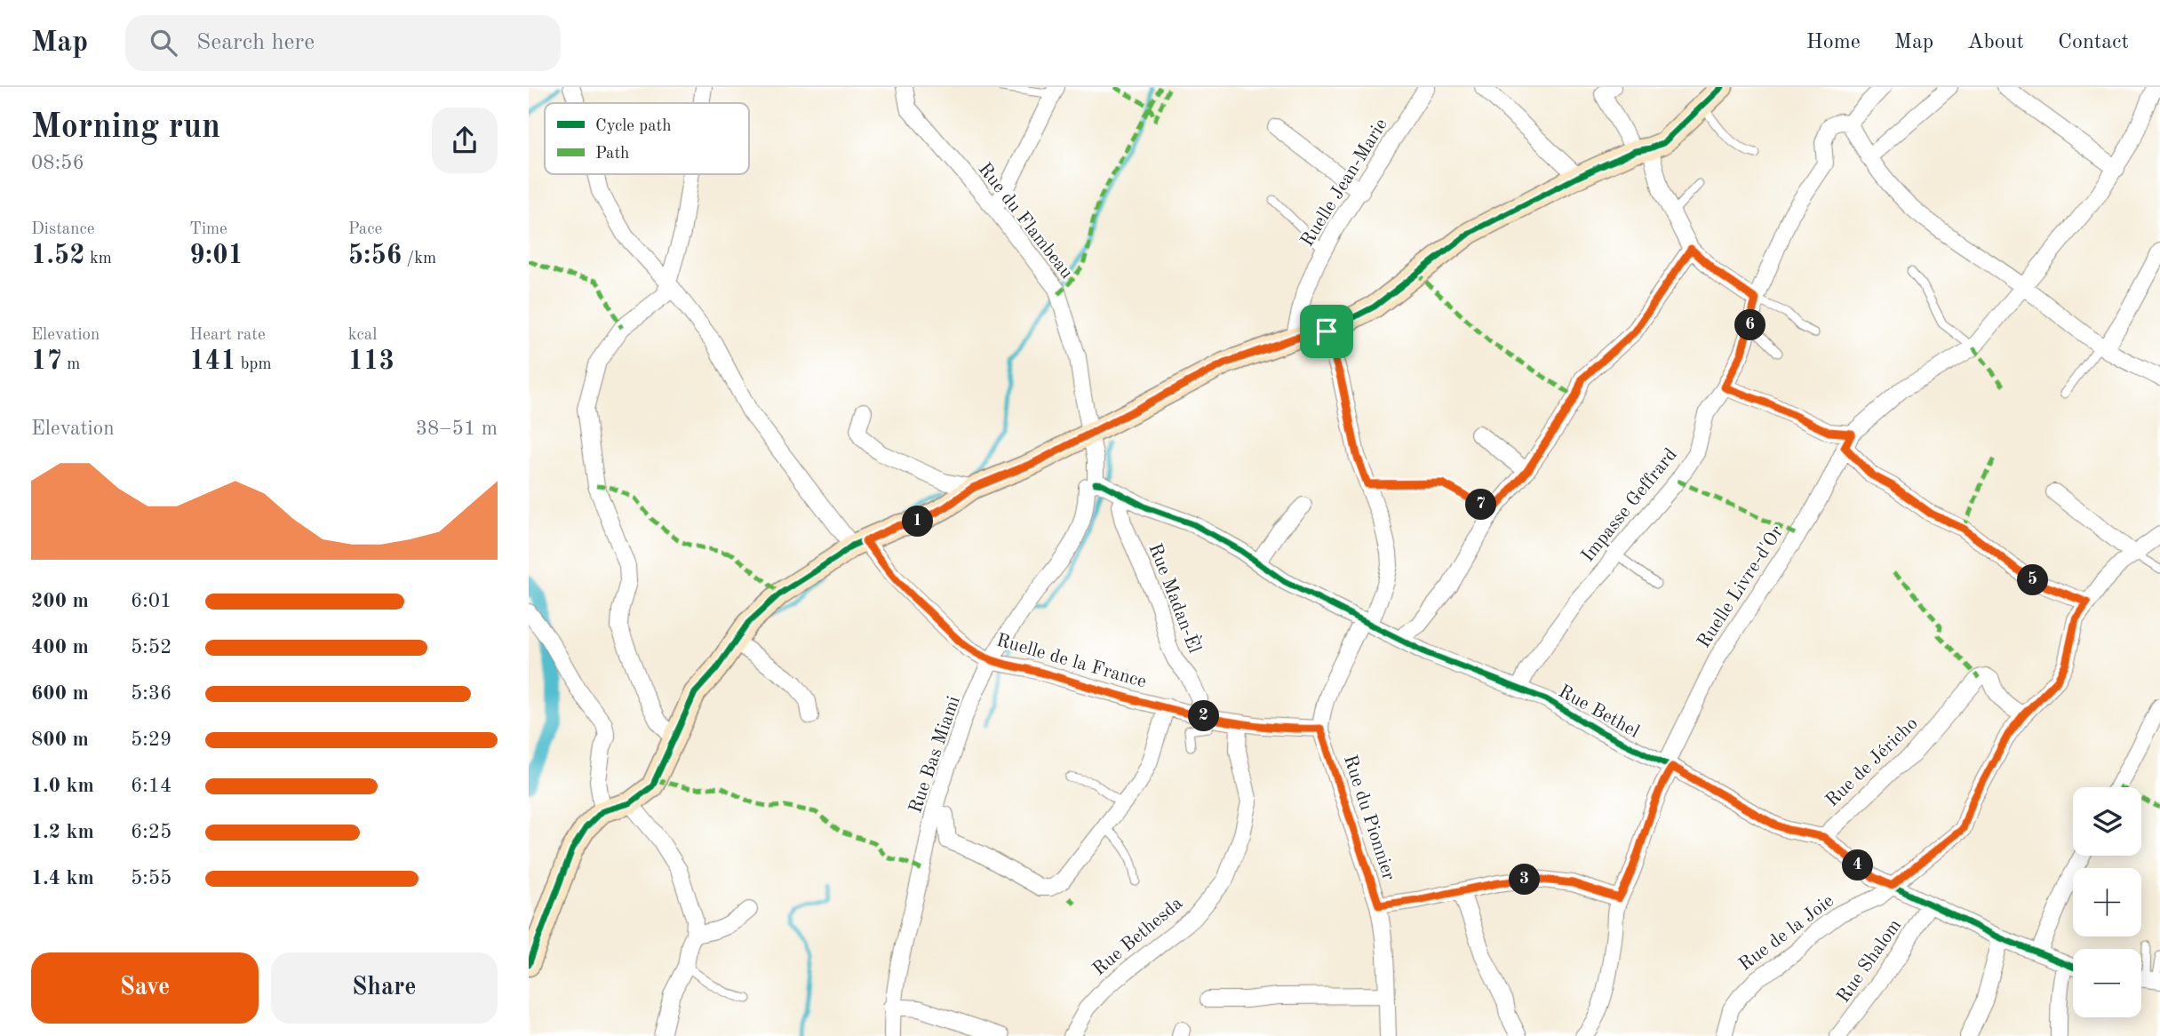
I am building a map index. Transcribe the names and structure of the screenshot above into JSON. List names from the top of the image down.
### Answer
{
  "streets": {
    "street": [
      "Ruelle Jean-Marie",
      "Rue du Flambeau",
      "Impasse Geffrard",
      "Ruelle Livre-d'Or",
      "Rue Madan-Èl",
      "Ruelle de la France",
      "Rue Bethel",
      "Rue Bas Miami",
      "Rue de Jéricho",
      "Rue du Pionnier",
      "Rue de la Joie",
      "Rue Bethesda",
      "Rue Shalom"
    ]
  },
  "crossings": [
    ["Rue du Flambeau", "Rue Bethel"],
    ["Rue du Flambeau", "Rue Bas Miami"],
    ["Impasse Geffrard", "Rue Bethel"],
    ["Ruelle Livre-d'Or", "Rue Bethel"],
    ["Rue Madan-Èl", "Ruelle de la France"],
    ["Rue Madan-Èl", "Rue Bethel"],
    ["Ruelle de la France", "Rue Bas Miami"],
    ["Ruelle de la France", "Rue du Pionnier"],
    ["Ruelle de la France", "Rue Bethesda"],
    ["Rue Bethel", "Rue Bas Miami"],
    ["Rue Bethel", "Rue de Jéricho"],
    ["Rue Bethel", "Rue de la Joie"],
    ["Rue Bethel", "Rue Shalom"],
    ["Rue de Jéricho", "Rue de la Joie"]
  ],
  "legend": ["Cycle path", "Path"],
  "page": {
    "header": "Map",
    "search": "Search here",
    "nav": [
      "Home",
      "Map",
      "About",
      "Contact"
    ],
    "heading": ["Morning run", "08:56"],
    "stats": [
      ["Distance", "1.52 km"],
      ["Time", "9:01"],
      ["Pace", "5:56 /km"],
      ["Elevation", "17 m"],
      ["Heart rate", "141 bpm"],
      ["kcal", "113"]
    ],
    "pins": [
      "6",
      "7",
      "1",
      "5",
      "2",
      "4",
      "3"
    ],
    "chart": ["Elevation", "38–51 m"],
    "list": [
      {
        "name": "200 m",
        "note": "6:01"
      },
      {
        "name": "400 m",
        "note": "5:52"
      },
      {
        "name": "600 m",
        "note": "5:36"
      },
      {
        "name": "800 m",
        "note": "5:29"
      },
      {
        "name": "1.0 km",
        "note": "6:14"
      },
      {
        "name": "1.2 km",
        "note": "6:25"
      },
      {
        "name": "1.4 km",
        "note": "5:55"
      }
    ],
    "map_buttons": ["+", "−"],
    "buttons": ["Save", "Share"]
  }
}
